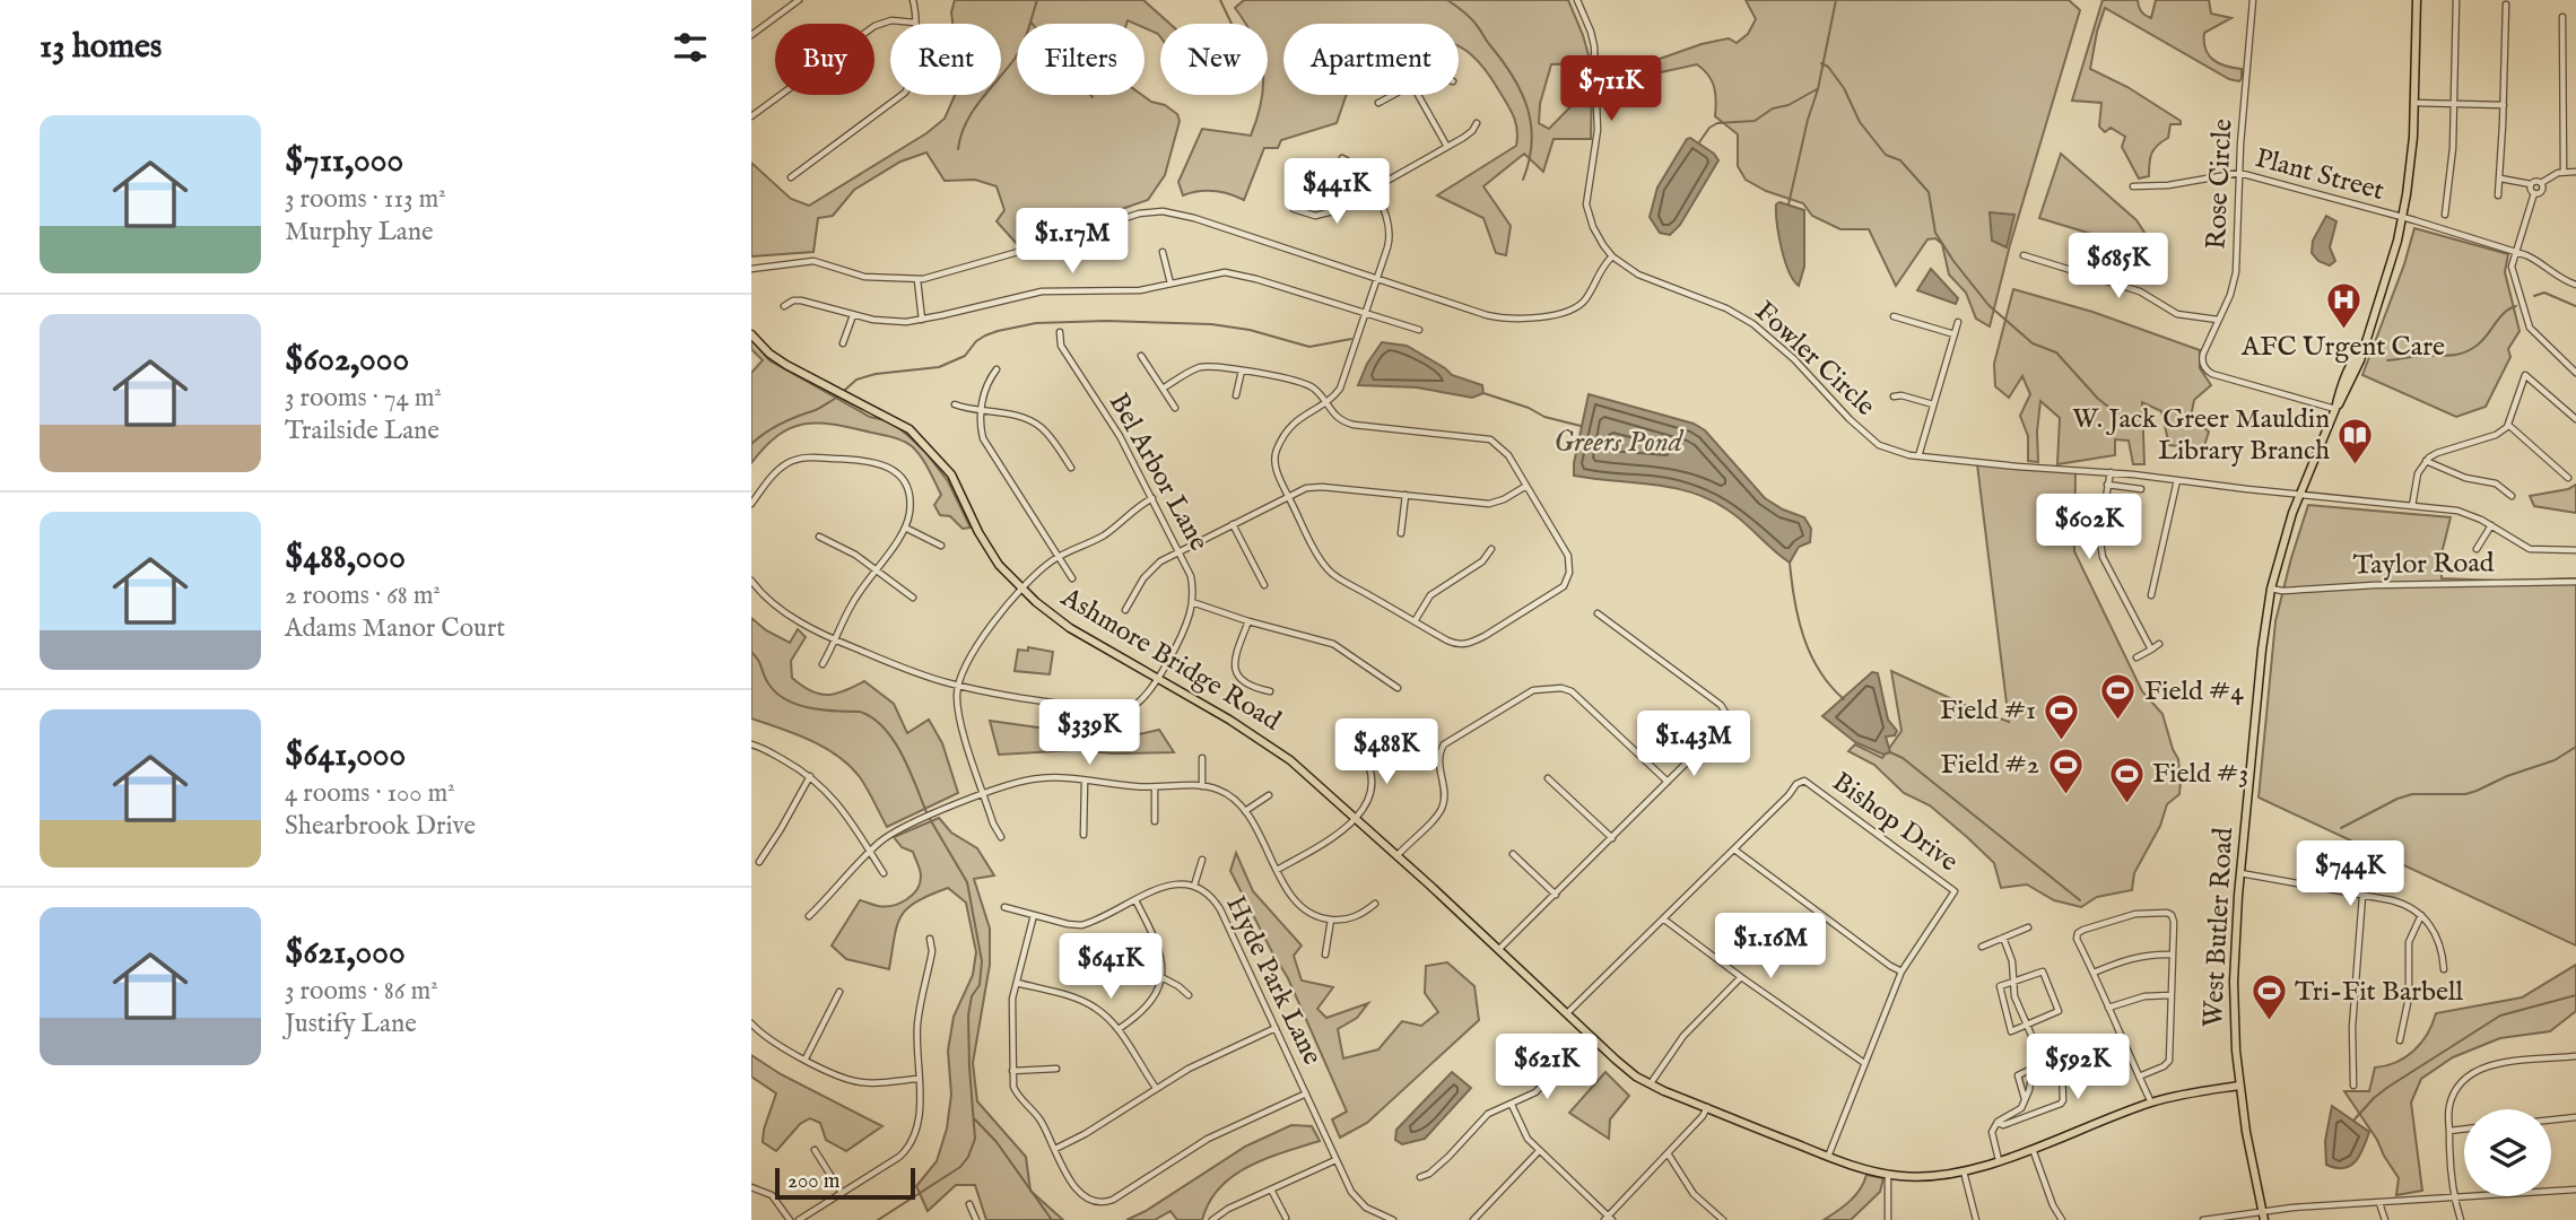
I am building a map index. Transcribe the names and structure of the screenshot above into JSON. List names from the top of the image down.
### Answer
{
  "streets": {
    "main road": ["Ashmore Bridge Road", "West Butler Road"],
    "street": [
      "Plant Street",
      "Rose Circle",
      "Fowler Circle",
      "Bel Arbor Lane",
      "Taylor Road",
      "Bishop Drive",
      "Hyde Park Lane"
    ]
  },
  "crossings": [
    ["Plant Street", "Rose Circle"],
    ["Plant Street", "West Butler Road"],
    ["Rose Circle", "West Butler Road"],
    ["Fowler Circle", "West Butler Road"],
    ["Taylor Road", "West Butler Road"],
    ["Ashmore Bridge Road", "Bishop Drive"],
    ["Ashmore Bridge Road", "West Butler Road"]
  ],
  "water": ["Greers Pond"],
  "places": {
    "hospital": ["AFC Urgent Care"],
    "library": ["W. Jack Greer Mauldin Library Branch"],
    "sports": [
      "Field #4",
      "Field #1",
      "Field #2",
      "Field #3",
      "Tri-Fit Barbell"
    ]
  },
  "scale_bar": "200 m",
  "page": {
    "heading": "13 homes",
    "chip": [
      "Buy",
      "Rent",
      "Filters",
      "New",
      "Apartment"
    ],
    "price": [
      "$711K",
      "$441K",
      "$1.17M",
      "$685K",
      "$602K",
      "$339K",
      "$1.43M",
      "$488K",
      "$744K",
      "$1.16M",
      "$641K",
      "$621K",
      "$592K"
    ],
    "list": [
      {
        "name": "$711,000",
        "note": "3 rooms · 113 m² · Murphy Lane"
      },
      {
        "name": "$602,000",
        "note": "3 rooms · 74 m² · Trailside Lane"
      },
      {
        "name": "$488,000",
        "note": "2 rooms · 68 m² · Adams Manor Court"
      },
      {
        "name": "$641,000",
        "note": "4 rooms · 100 m² · Shearbrook Drive"
      },
      {
        "name": "$621,000",
        "note": "3 rooms · 86 m² · Justify Lane"
      }
    ],
    "scale": "200 m"
  }
}
